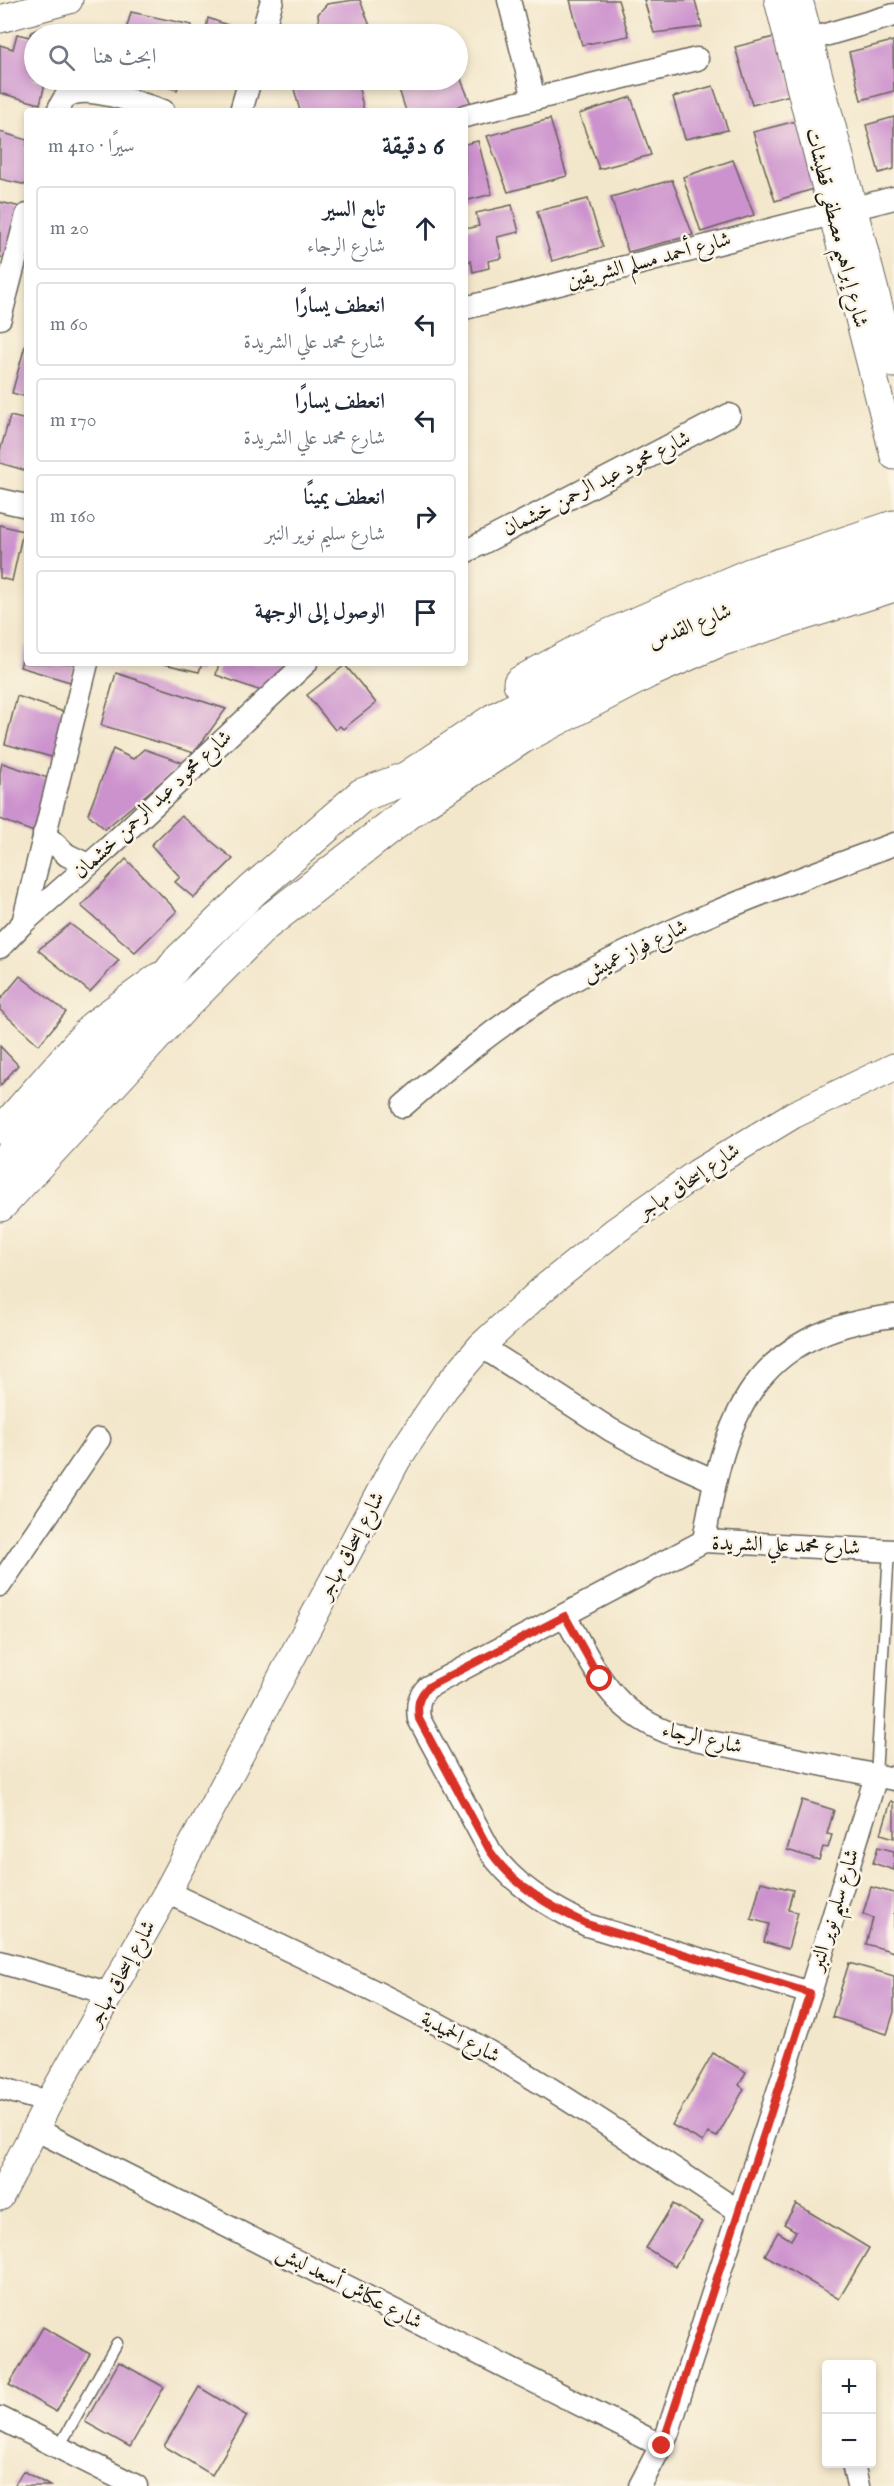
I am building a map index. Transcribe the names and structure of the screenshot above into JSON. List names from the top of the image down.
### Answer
{
  "streets": {
    "highway": ["شارع القدس"],
    "street": [
      "شارع إبراهيم مصطفى قطيشات",
      "شارع أحمد مسلم الشريقين",
      "شارع محمود عبد الرحمن خشمان",
      "شارع فواز عميش",
      "شارع إسحاق مهاجر",
      "شارع محمد علي الشريدة",
      "شارع الرجاء",
      "شارع سليم نوير النبر",
      "شارع الحميدية",
      "شارع عكاش أسعد لبش"
    ]
  },
  "crossings": [
    ["شارع إبراهيم مصطفى قطيشات", "شارع أحمد مسلم الشريقين"],
    ["شارع إسحاق مهاجر", "شارع الحميدية"],
    ["شارع إسحاق مهاجر", "شارع عكاش أسعد لبش"],
    ["شارع محمد علي الشريدة", "شارع الرجاء"],
    ["شارع محمد علي الشريدة", "شارع سليم نوير النبر"],
    ["شارع الرجاء", "شارع سليم نوير النبر"],
    ["شارع سليم نوير النبر", "شارع الحميدية"],
    ["شارع سليم نوير النبر", "شارع عكاش أسعد لبش"]
  ],
  "page": {
    "search": "ابحث هنا",
    "heading": ["6 دقيقة", "سيرًا · 410 m"],
    "list": [
      ["تابع السير", "شارع الرجاء", "20 m"],
      ["انعطف يسارًا", "شارع محمد علي الشريدة", "60 m"],
      ["انعطف يسارًا", "شارع محمد علي الشريدة", "170 m"],
      ["انعطف يمينًا", "شارع سليم نوير النبر", "160 m"],
      "الوصول إلى الوجهة"
    ],
    "map_buttons": ["+", "−"]
  }
}
